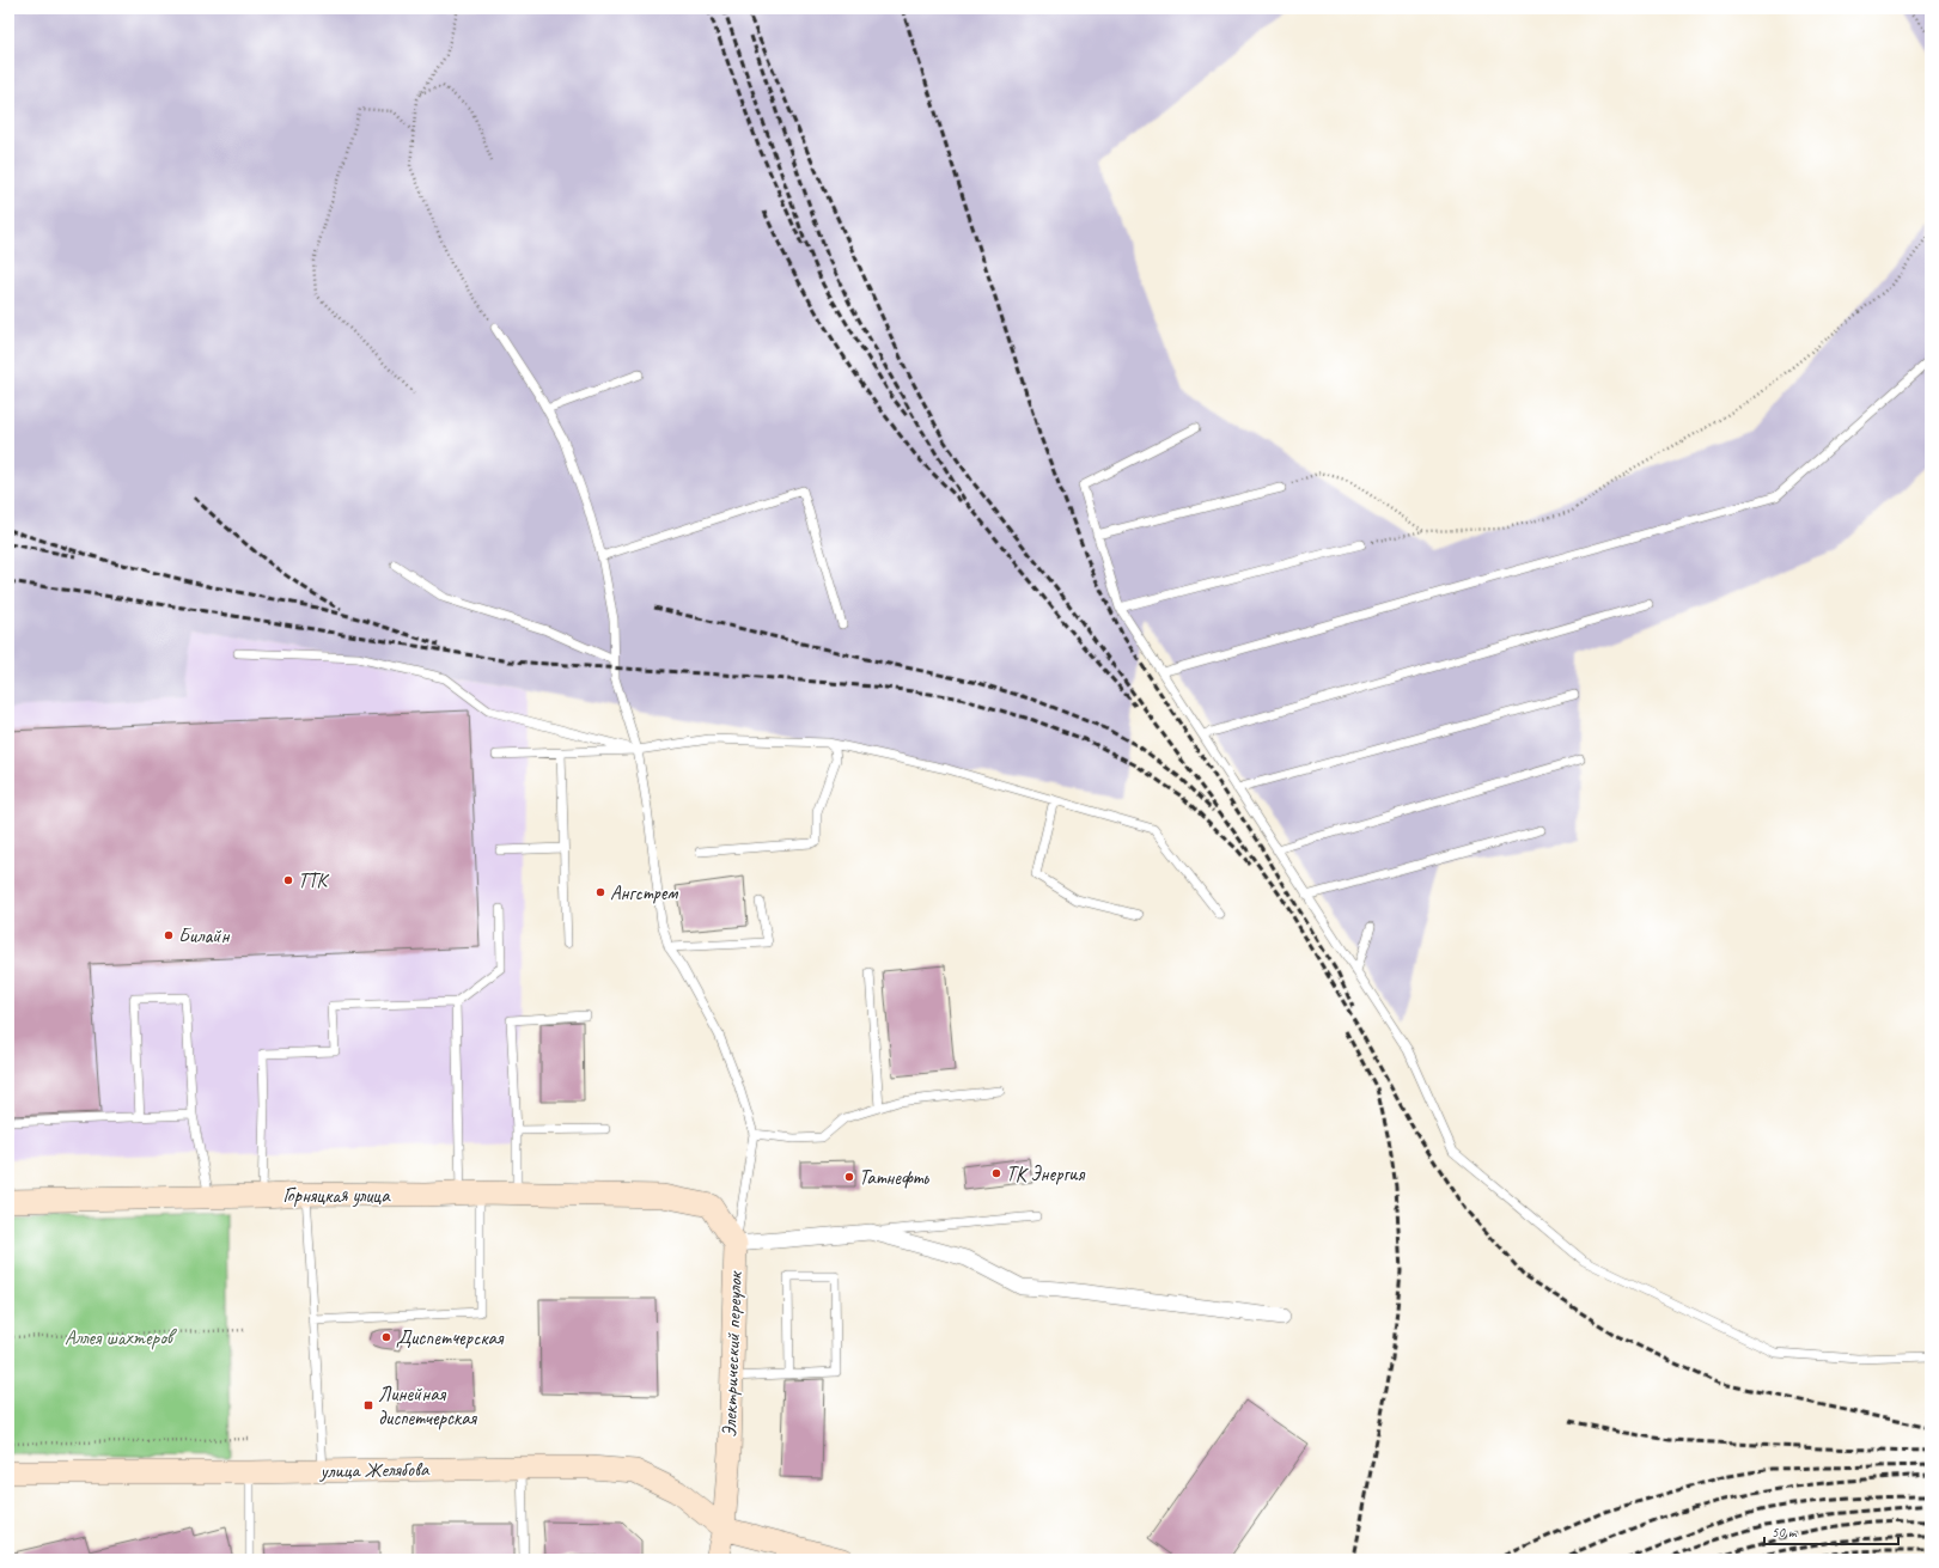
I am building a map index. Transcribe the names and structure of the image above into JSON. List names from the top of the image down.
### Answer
{
  "streets": {
    "street": ["Горняцкая улица", "Электрический переулок", "улица Желябова"]
  },
  "crossings": [
    ["Горняцкая улица", "Электрический переулок"],
    ["Электрический переулок", "улица Желябова"]
  ],
  "parks": ["Аллея шахтеров"],
  "places": {
    "other": [
      "ТТК",
      "Ангстрем",
      "Билайн",
      "ТК Энергия",
      "Татнефть",
      "Диспетчерская"
    ],
    "transit": ["Линейная диспетчерская"]
  },
  "scale_bar": "50 m"
}
